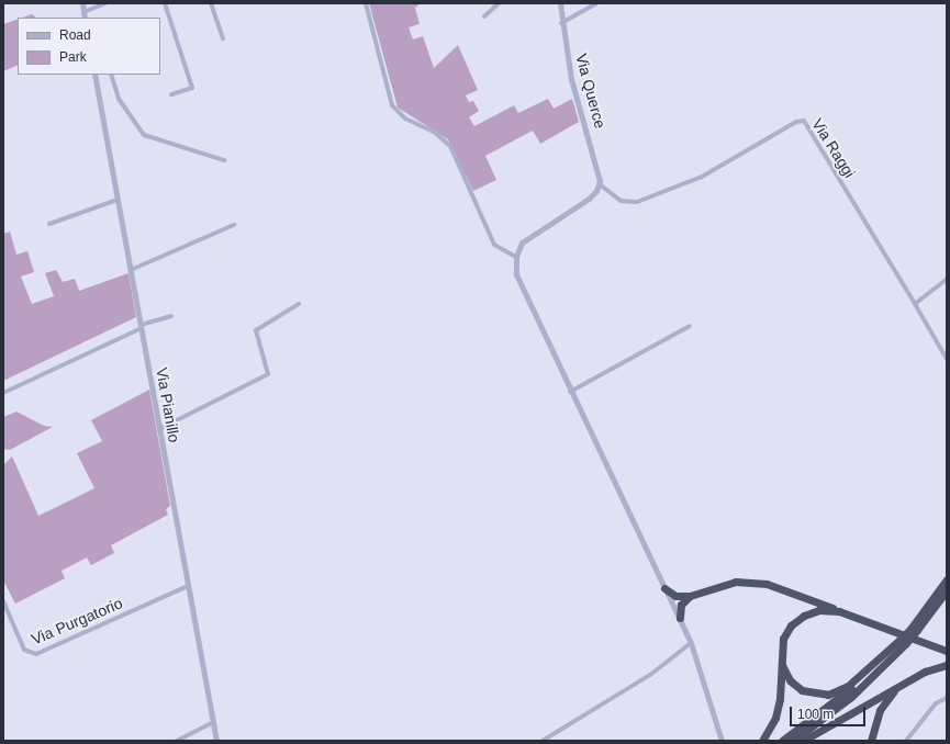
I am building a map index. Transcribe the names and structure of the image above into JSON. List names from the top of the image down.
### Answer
{
  "streets": {
    "street": [
      "Via Querce",
      "Via Raggi",
      "Via Pianillo",
      "Via Purgatorio"
    ]
  },
  "crossings": [
    ["Via Querce", "Via Raggi"],
    ["Via Pianillo", "Via Purgatorio"]
  ],
  "legend": ["Road", "Park"],
  "scale_bar": "100 m"
}
